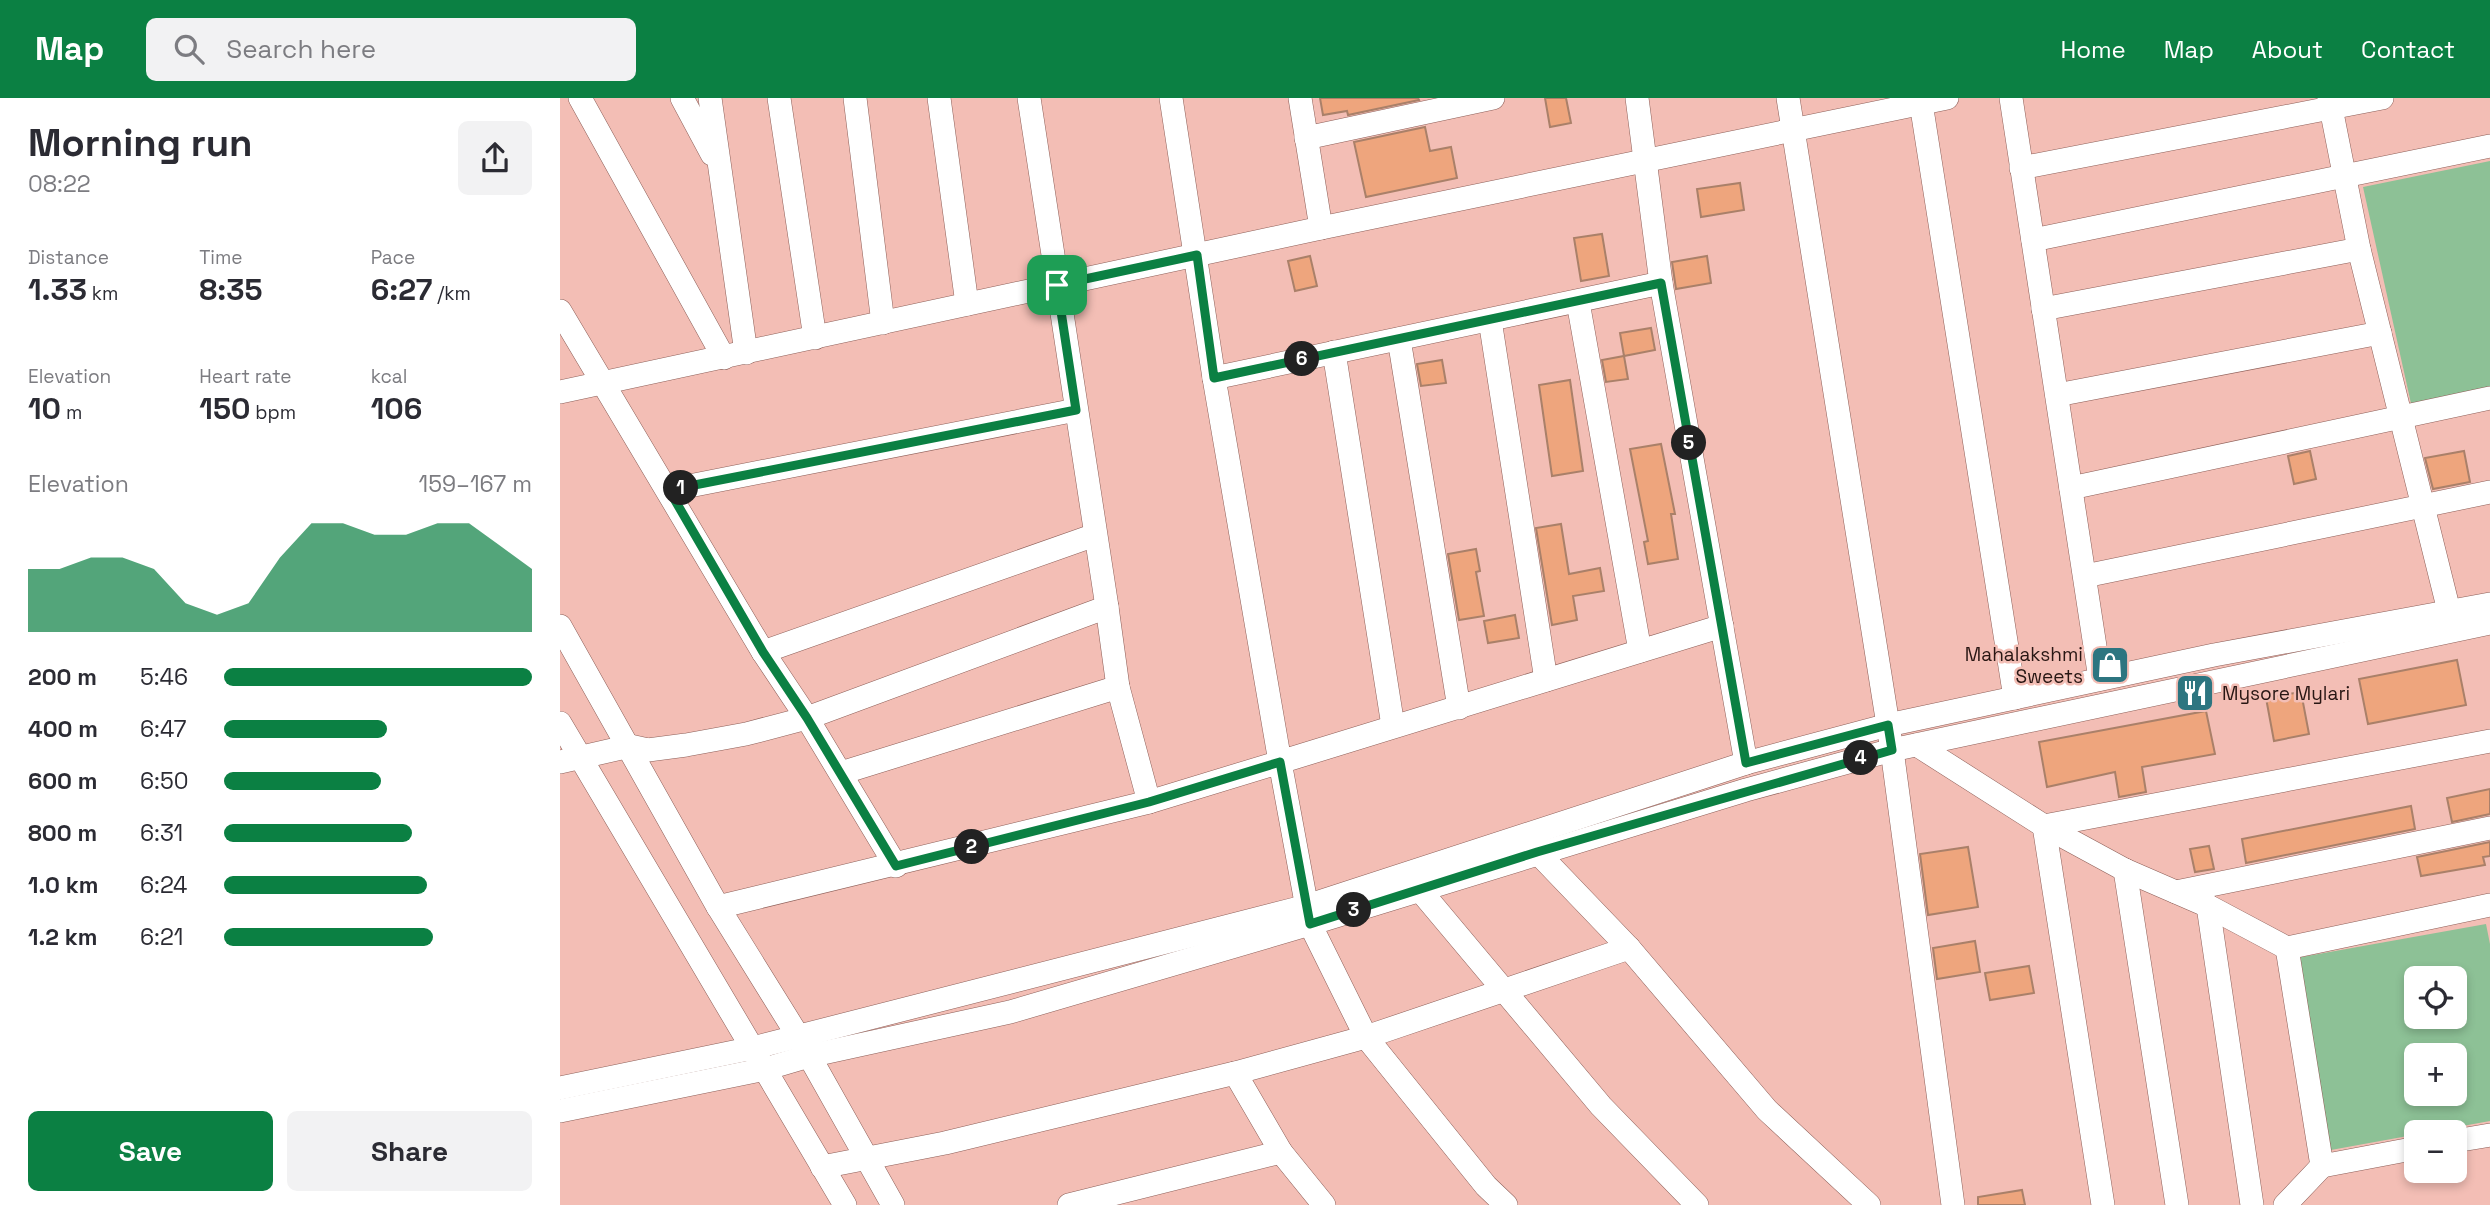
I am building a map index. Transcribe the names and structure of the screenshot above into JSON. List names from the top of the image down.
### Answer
{
  "places": {
    "shop": ["Mahalakshmi Sweets"],
    "restaurant": ["Mysore Mylari"]
  },
  "page": {
    "header": "Map",
    "search": "Search here",
    "nav": [
      "Home",
      "Map",
      "About",
      "Contact"
    ],
    "heading": ["Morning run", "08:22"],
    "stats": [
      ["Distance", "1.33 km"],
      ["Time", "8:35"],
      ["Pace", "6:27 /km"],
      ["Elevation", "10 m"],
      ["Heart rate", "150 bpm"],
      ["kcal", "106"]
    ],
    "pins": [
      "6",
      "5",
      "1",
      "4",
      "2",
      "3"
    ],
    "chart": ["Elevation", "159–167 m"],
    "list": [
      {
        "name": "200 m",
        "note": "5:46"
      },
      {
        "name": "400 m",
        "note": "6:47"
      },
      {
        "name": "600 m",
        "note": "6:50"
      },
      {
        "name": "800 m",
        "note": "6:31"
      },
      {
        "name": "1.0 km",
        "note": "6:24"
      },
      {
        "name": "1.2 km",
        "note": "6:21"
      }
    ],
    "map_buttons": ["+", "−"],
    "buttons": ["Save", "Share"]
  }
}
